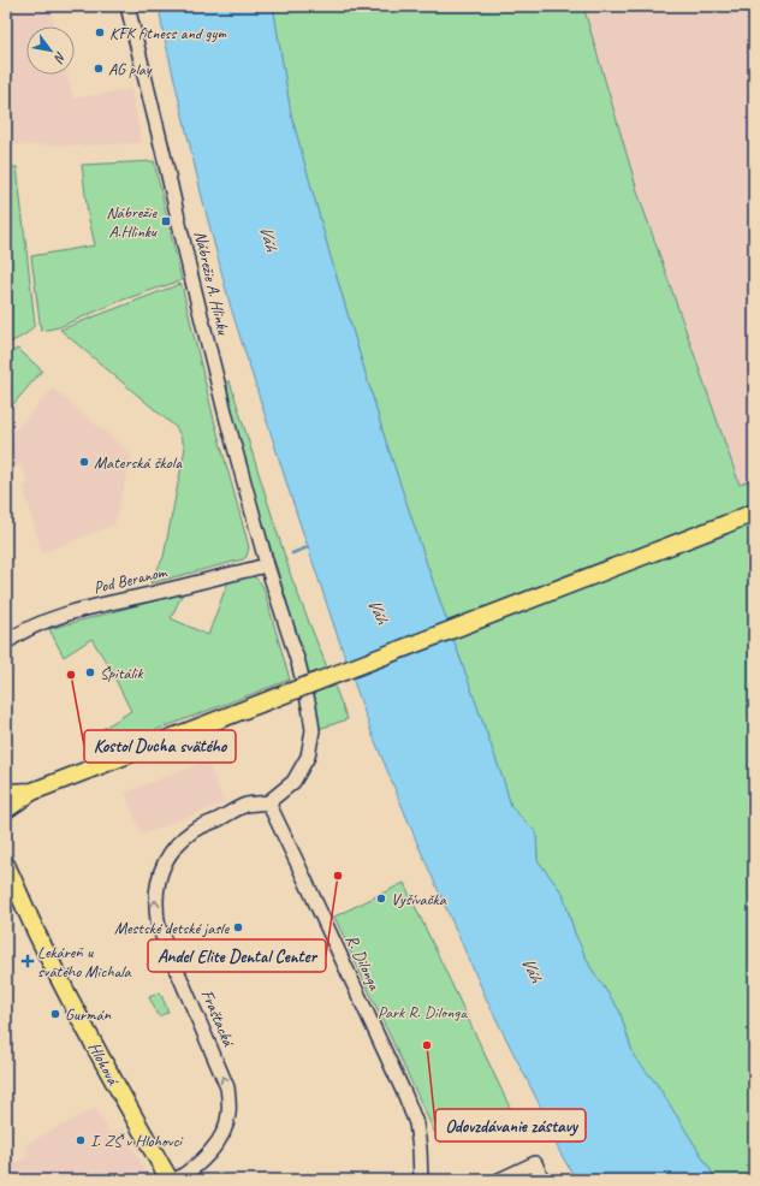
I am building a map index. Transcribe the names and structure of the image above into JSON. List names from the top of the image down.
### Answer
{
  "streets": {
    "main road": ["Hlohová"],
    "street": [
      "Nábrežie A. Hlinku",
      "Pod Beranom",
      "R. Dilonga",
      "Fraštacká"
    ]
  },
  "crossings": [
    ["Nábrežie A. Hlinku", "Pod Beranom"],
    ["Nábrežie A. Hlinku", "R. Dilonga"],
    ["Nábrežie A. Hlinku", "Fraštacká"],
    ["R. Dilonga", "Fraštacká"]
  ],
  "one_way": ["Fraštacká"],
  "water": ["Váh"],
  "parks": ["Park R. Dilonga"],
  "places": {
    "other": [
      "KFK fitness and gym",
      "AG play",
      "Materská škola",
      "Špitálik",
      "Kostol Ducha svätého",
      "Andel Elite Dental Center",
      "Vyšívačka",
      "Mestské detské jasle",
      "Gurmán",
      "Odovzdávanie zástavy",
      "I. ZŠ v Hlohovci"
    ],
    "transit": ["Nábrežie A.Hlinku"],
    "health": ["Lekáreň u svätého Michala"]
  },
  "north": "bottom right"
}
